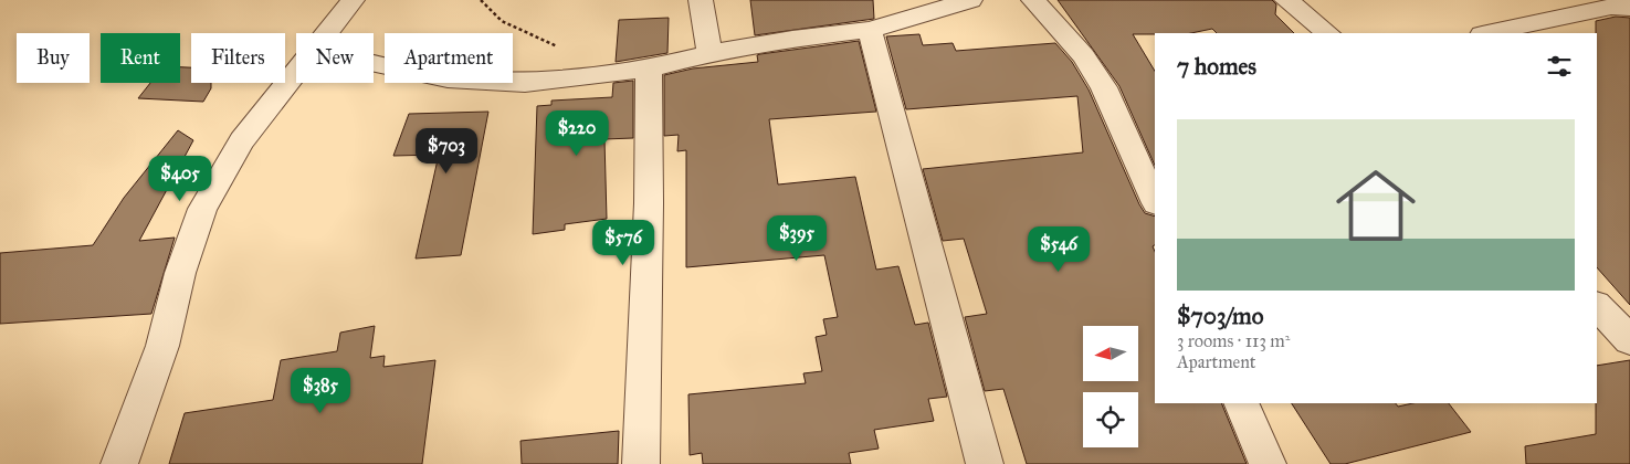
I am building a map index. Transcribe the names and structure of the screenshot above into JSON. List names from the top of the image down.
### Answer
{
  "north": "left",
  "page": {
    "chip": [
      "Buy",
      "Rent",
      "Filters",
      "New",
      "Apartment"
    ],
    "heading": "7 homes",
    "list": [
      {
        "name": "$703/mo",
        "note": "3 rooms · 113 m² · Apartment"
      }
    ],
    "price": [
      "$220",
      "$703",
      "$405",
      "$395",
      "$576",
      "$546",
      "$385"
    ]
  }
}
